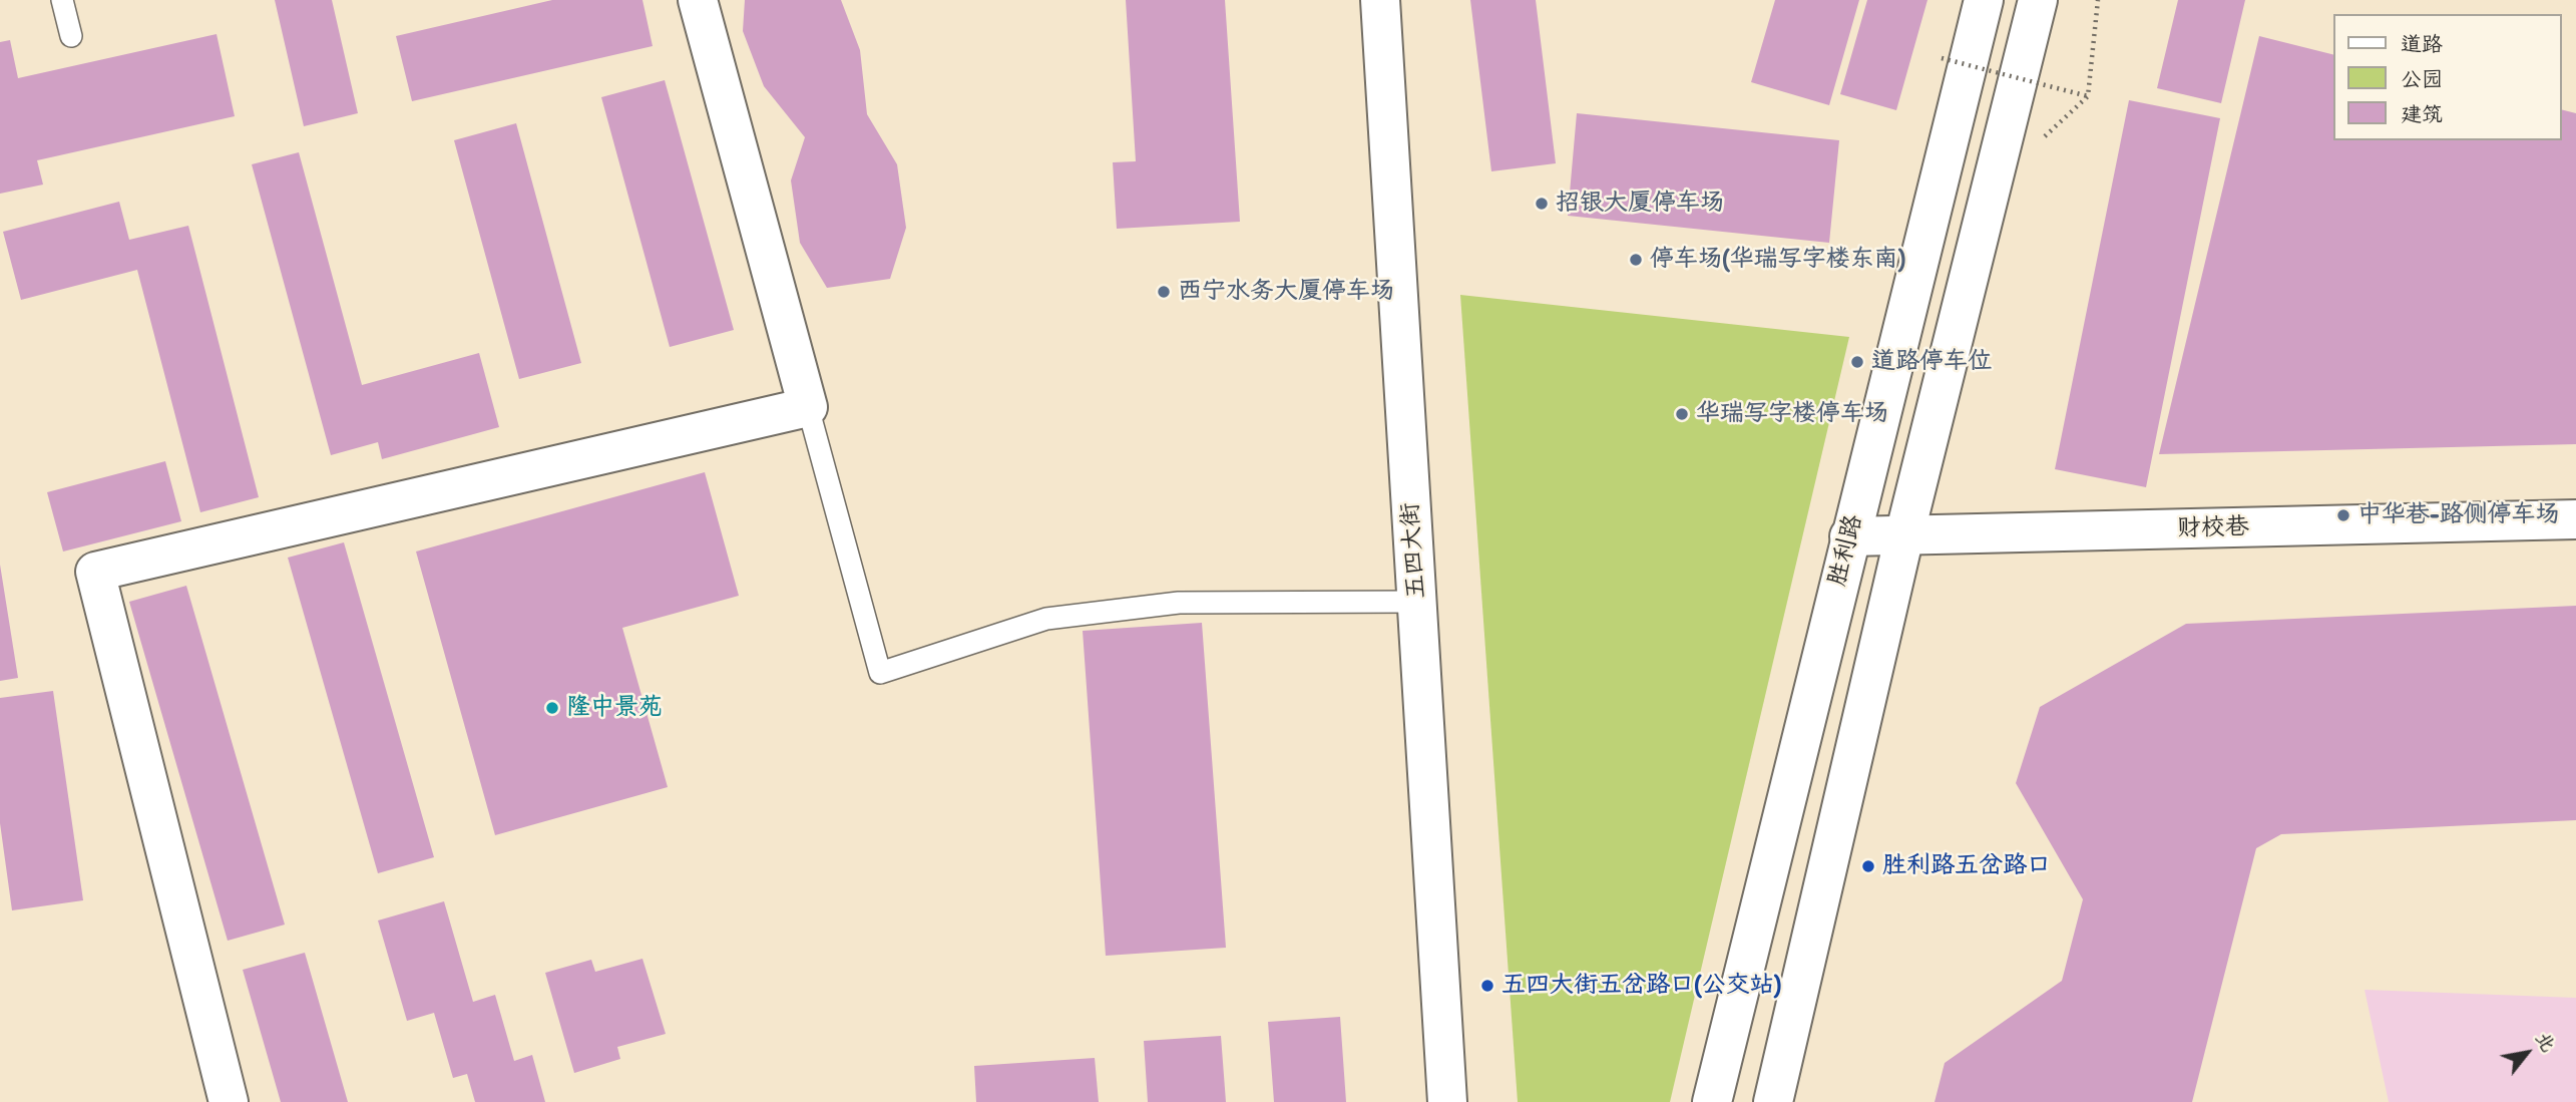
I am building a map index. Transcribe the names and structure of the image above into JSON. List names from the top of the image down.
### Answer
{
  "streets": {
    "main road": ["财校巷", "五四大街", "胜利路"]
  },
  "crossings": [
    ["财校巷", "胜利路"]
  ],
  "places": [
    "招银大厦停车场",
    "停车场(华瑞写字楼东南)",
    "西宁水务大厦停车场",
    "道路停车位",
    "华瑞写字楼停车场",
    "中华巷-路侧停车场",
    "隆中景苑",
    "胜利路五岔路口",
    "五四大街五岔路口(公交站)"
  ],
  "legend": ["道路", "公园", "建筑"],
  "north": "top right"
}
